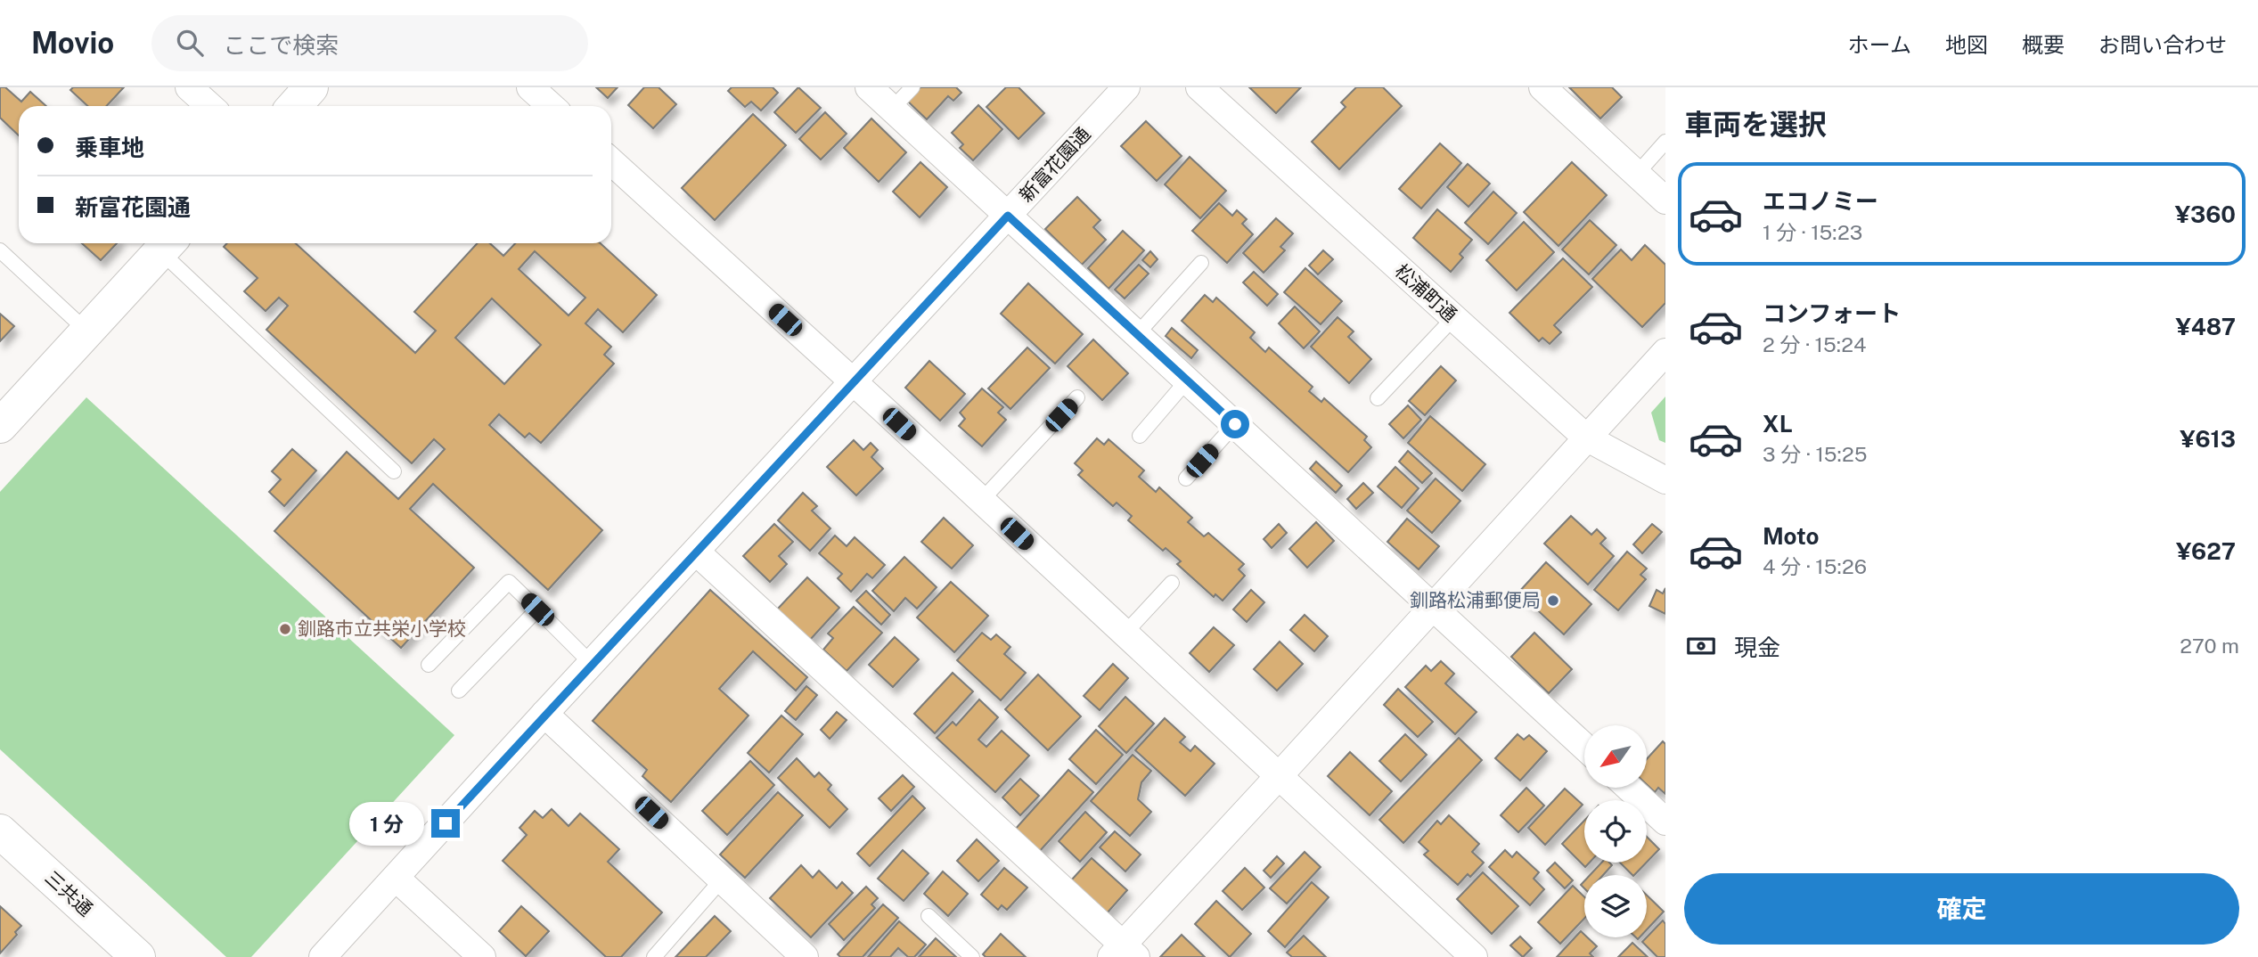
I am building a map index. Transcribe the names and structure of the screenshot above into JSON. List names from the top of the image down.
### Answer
{
  "streets": {
    "street": ["新富花園通", "松浦町通", "三共通"]
  },
  "places": ["釧路松浦郵便局", "釧路市立共栄小学校"],
  "north": "bottom left",
  "page": {
    "header": "Movio",
    "search": "ここで検索",
    "nav": [
      "ホーム",
      "地図",
      "概要",
      "お問い合わせ"
    ],
    "heading": "車両を選択",
    "banner": ["乗車地", "新富花園通"],
    "list": [
      {
        "name": "エコノミー",
        "note": "1 分 · 15:23",
        "value": "¥360"
      },
      {
        "name": "コンフォート",
        "note": "2 分 · 15:24",
        "value": "¥487"
      },
      {
        "name": "XL",
        "note": "3 分 · 15:25",
        "value": "¥613"
      },
      {
        "name": "Moto",
        "note": "4 分 · 15:26",
        "value": "¥627"
      }
    ],
    "pay": ["現金", "270 m"],
    "bubble": "1 分",
    "buttons": "確定"
  }
}
